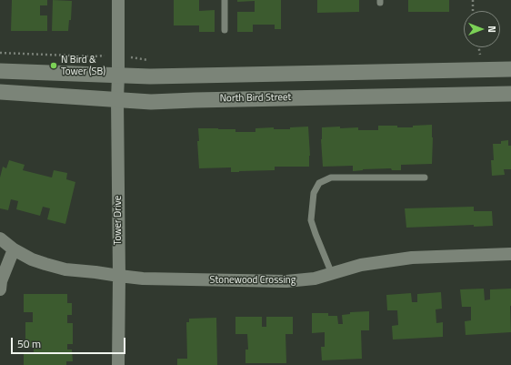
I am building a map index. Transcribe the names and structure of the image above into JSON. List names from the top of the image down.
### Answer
{
  "streets": {
    "street": ["North Bird Street", "Tower Drive", "Stonewood Crossing"]
  },
  "crossings": [
    ["North Bird Street", "Tower Drive"],
    ["Tower Drive", "Stonewood Crossing"]
  ],
  "places": ["N Bird & Tower (SB)"],
  "scale_bar": "50 m",
  "north": "right"
}
